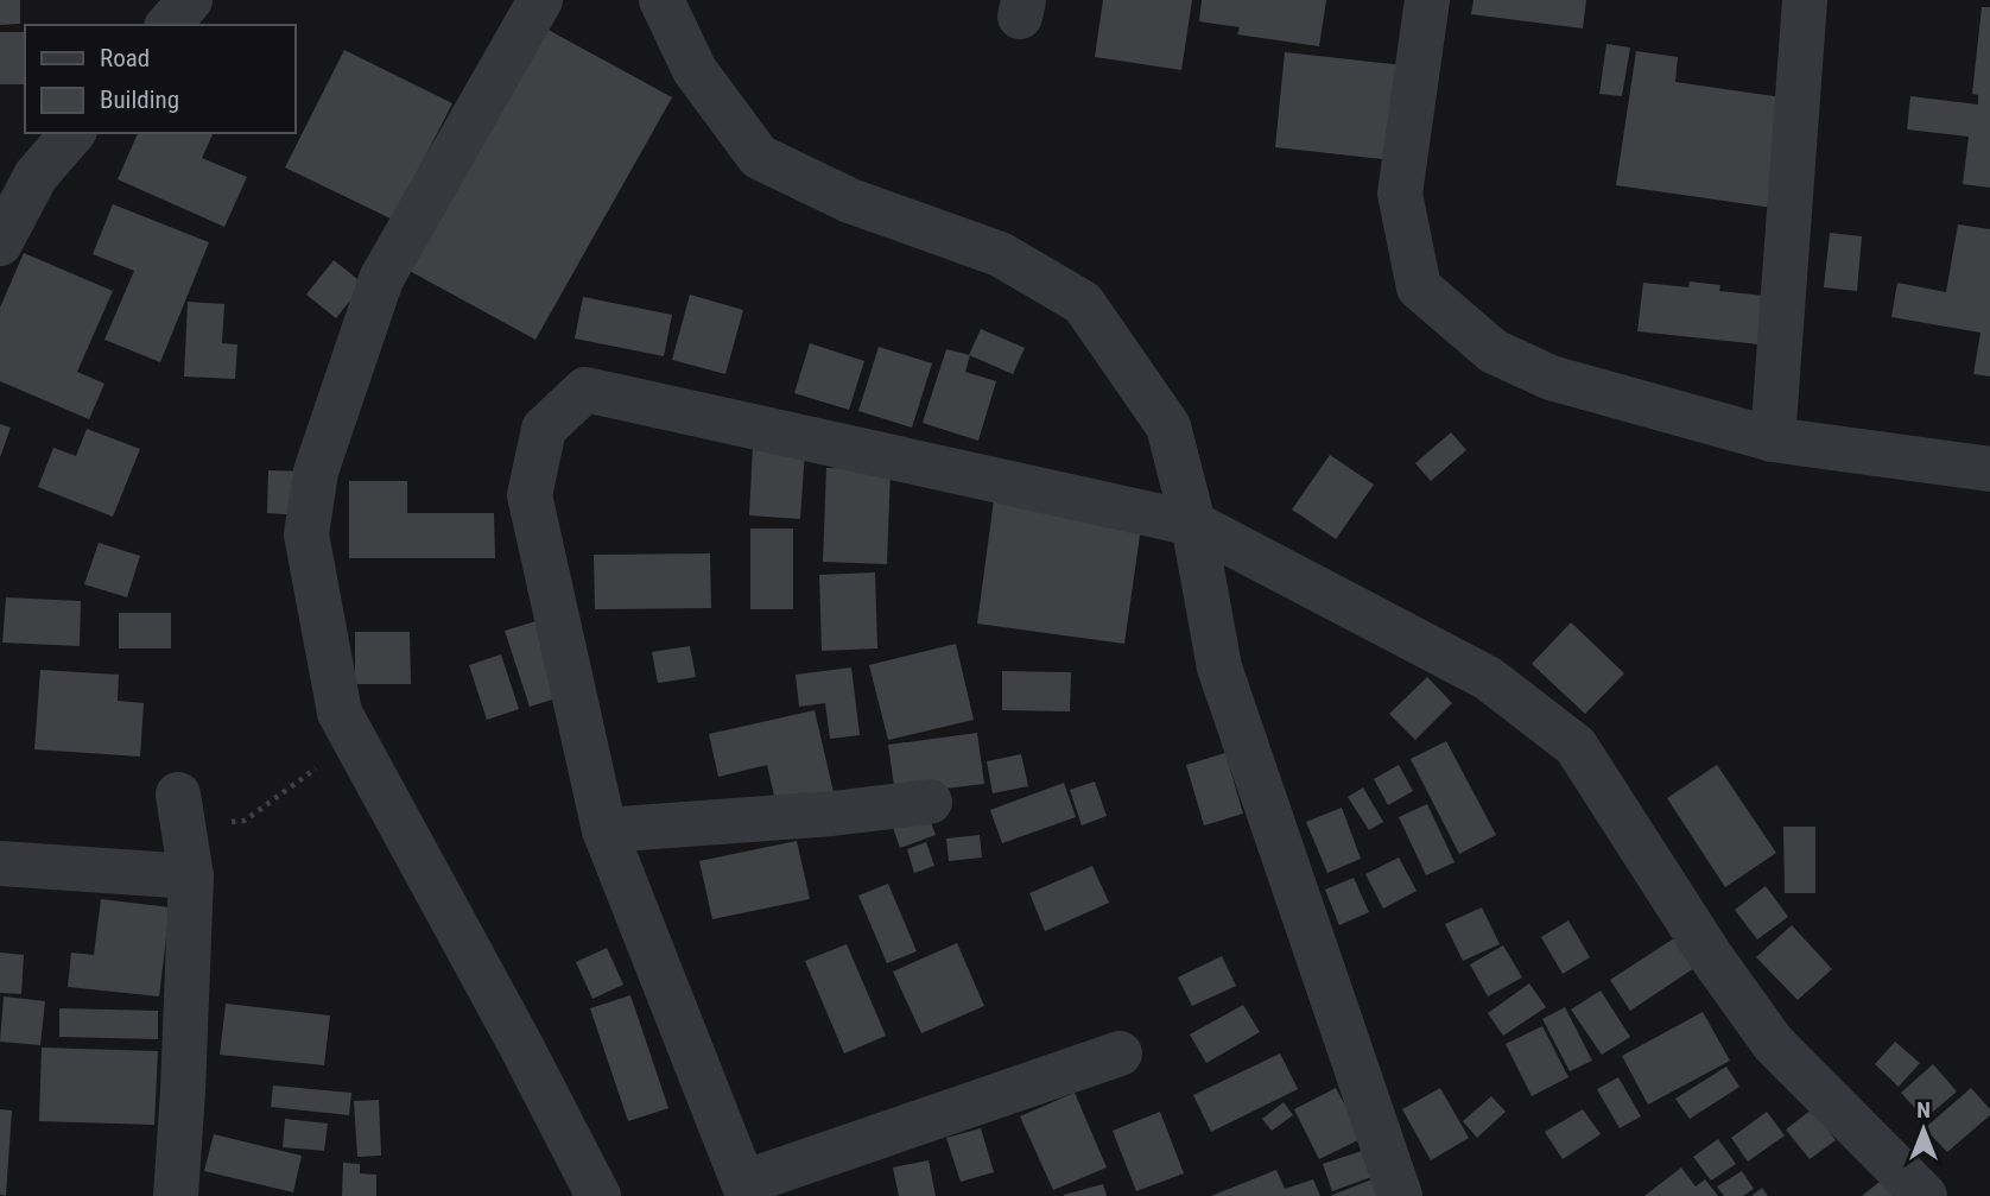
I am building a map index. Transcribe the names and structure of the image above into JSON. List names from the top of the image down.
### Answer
{
  "legend": ["Road", "Building"],
  "north": "top"
}
